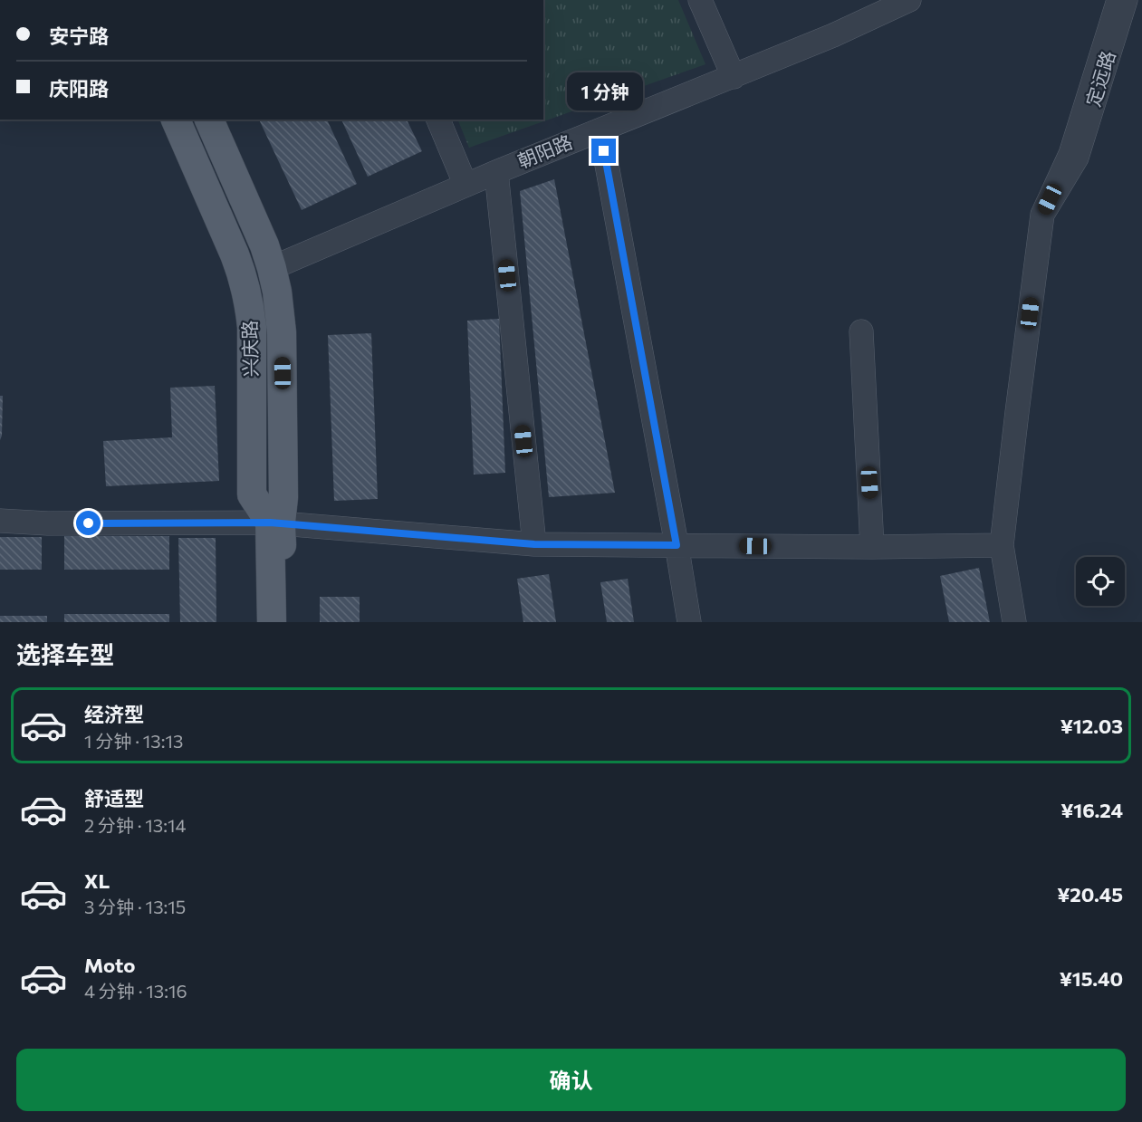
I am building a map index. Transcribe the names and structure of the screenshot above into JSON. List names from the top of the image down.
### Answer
{
  "streets": {
    "main road": ["兴庆路"],
    "street": ["定远路", "朝阳路"]
  },
  "crossings": [
    ["朝阳路", "兴庆路"]
  ],
  "page": {
    "banner": ["安宁路", "庆阳路"],
    "bubble": "1 分钟",
    "heading": "选择车型",
    "list": [
      {
        "name": "经济型",
        "note": "1 分钟 · 13:13",
        "value": "¥12.03"
      },
      {
        "name": "舒适型",
        "note": "2 分钟 · 13:14",
        "value": "¥16.24"
      },
      {
        "name": "XL",
        "note": "3 分钟 · 13:15",
        "value": "¥20.45"
      },
      {
        "name": "Moto",
        "note": "4 分钟 · 13:16",
        "value": "¥15.40"
      }
    ],
    "buttons": "确认"
  }
}
